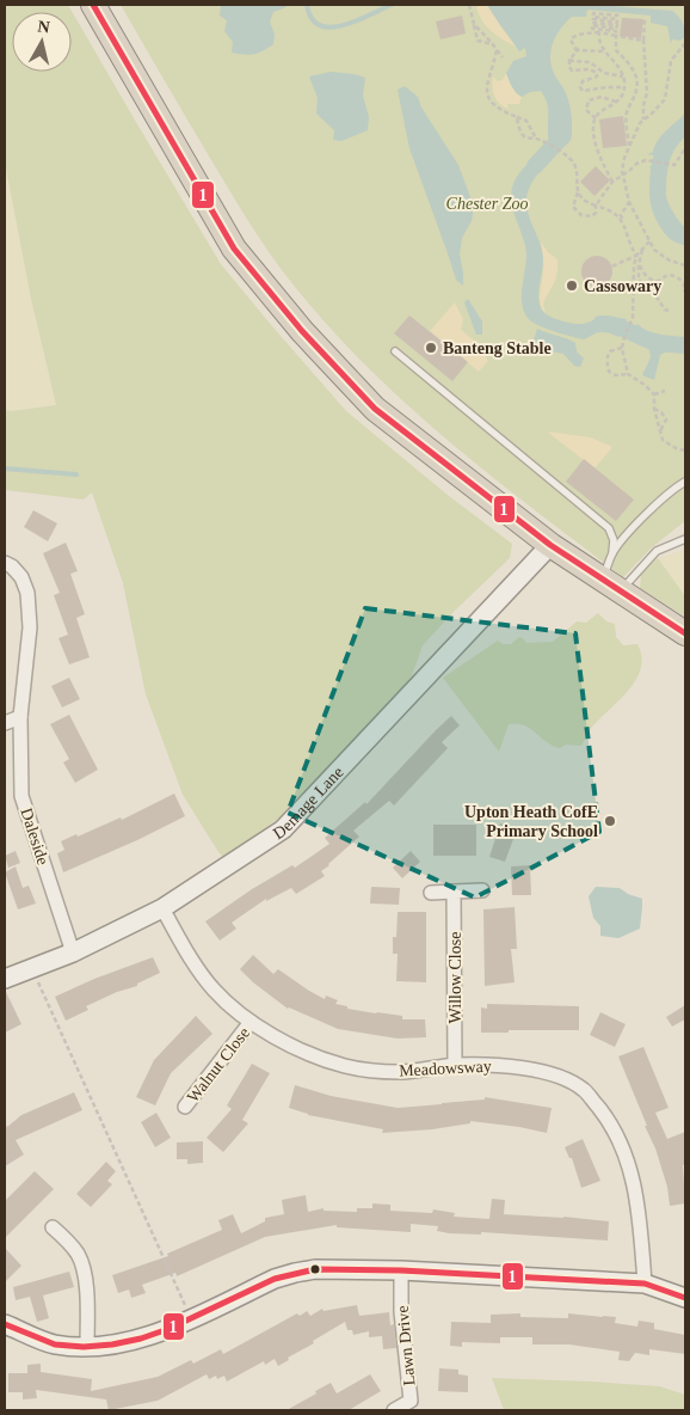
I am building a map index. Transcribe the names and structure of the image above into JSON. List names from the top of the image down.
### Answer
{
  "streets": {
    "street": [
      "Demage Lane",
      "Daleside",
      "Willow Close",
      "Walnut Close",
      "Meadowsway",
      "Lawn Drive"
    ]
  },
  "crossings": [
    ["Demage Lane", "Daleside"],
    ["Demage Lane", "Meadowsway"],
    ["Willow Close", "Meadowsway"],
    ["Walnut Close", "Meadowsway"]
  ],
  "parks": ["Chester Zoo"],
  "places": ["Cassowary", "Banteng Stable", "Upton Heath CofE Primary School"],
  "lines": ["transit line 1"],
  "north": "top"
}
